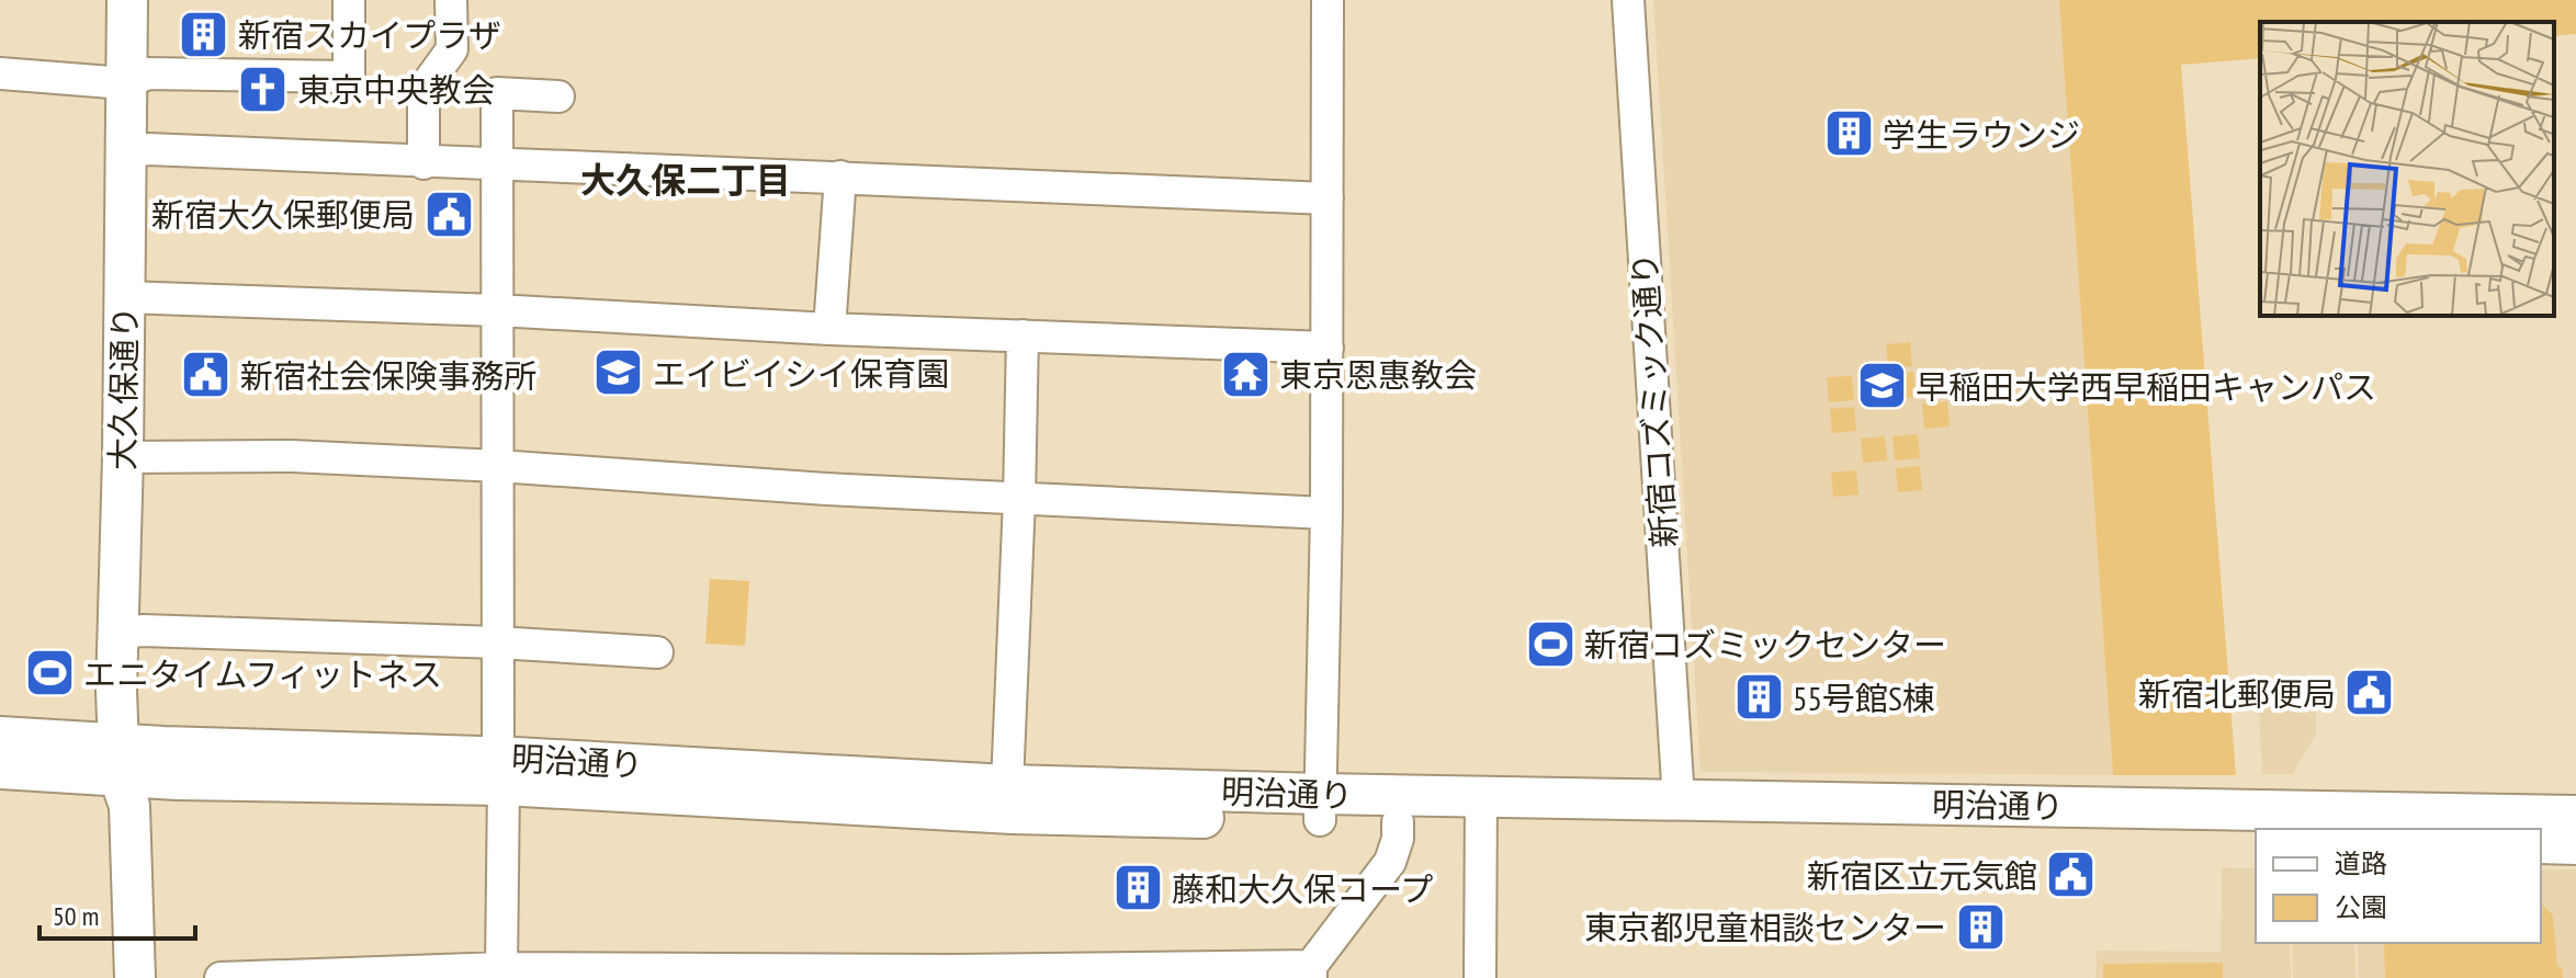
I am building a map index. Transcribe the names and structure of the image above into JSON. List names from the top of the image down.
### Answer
{
  "streets": {
    "main road": ["大久保通り", "明治通り"],
    "street": ["新宿コズミック通り"]
  },
  "crossings": [
    ["大久保通り", "明治通り"],
    ["新宿コズミック通り", "明治通り"]
  ],
  "districts": ["大久保二丁目"],
  "places": {
    "building": [
      "新宿スカイプラザ",
      "学生ラウンジ",
      "55号館S棟",
      "藤和大久保コープ",
      "東京都児童相談センター"
    ],
    "church": ["東京中央教会"],
    "public building": [
      "新宿大久保郵便局",
      "新宿社会保険事務所",
      "新宿北郵便局",
      "新宿区立元気館"
    ],
    "school or university": ["エイビイシイ保育園", "早稲田大学西早稲田キャンパス"],
    "temple": ["東京恩惠敎会"],
    "sports": ["新宿コズミックセンター", "エニタイムフィットネス"]
  },
  "legend": ["道路", "公園"],
  "scale_bar": "50 m"
}
